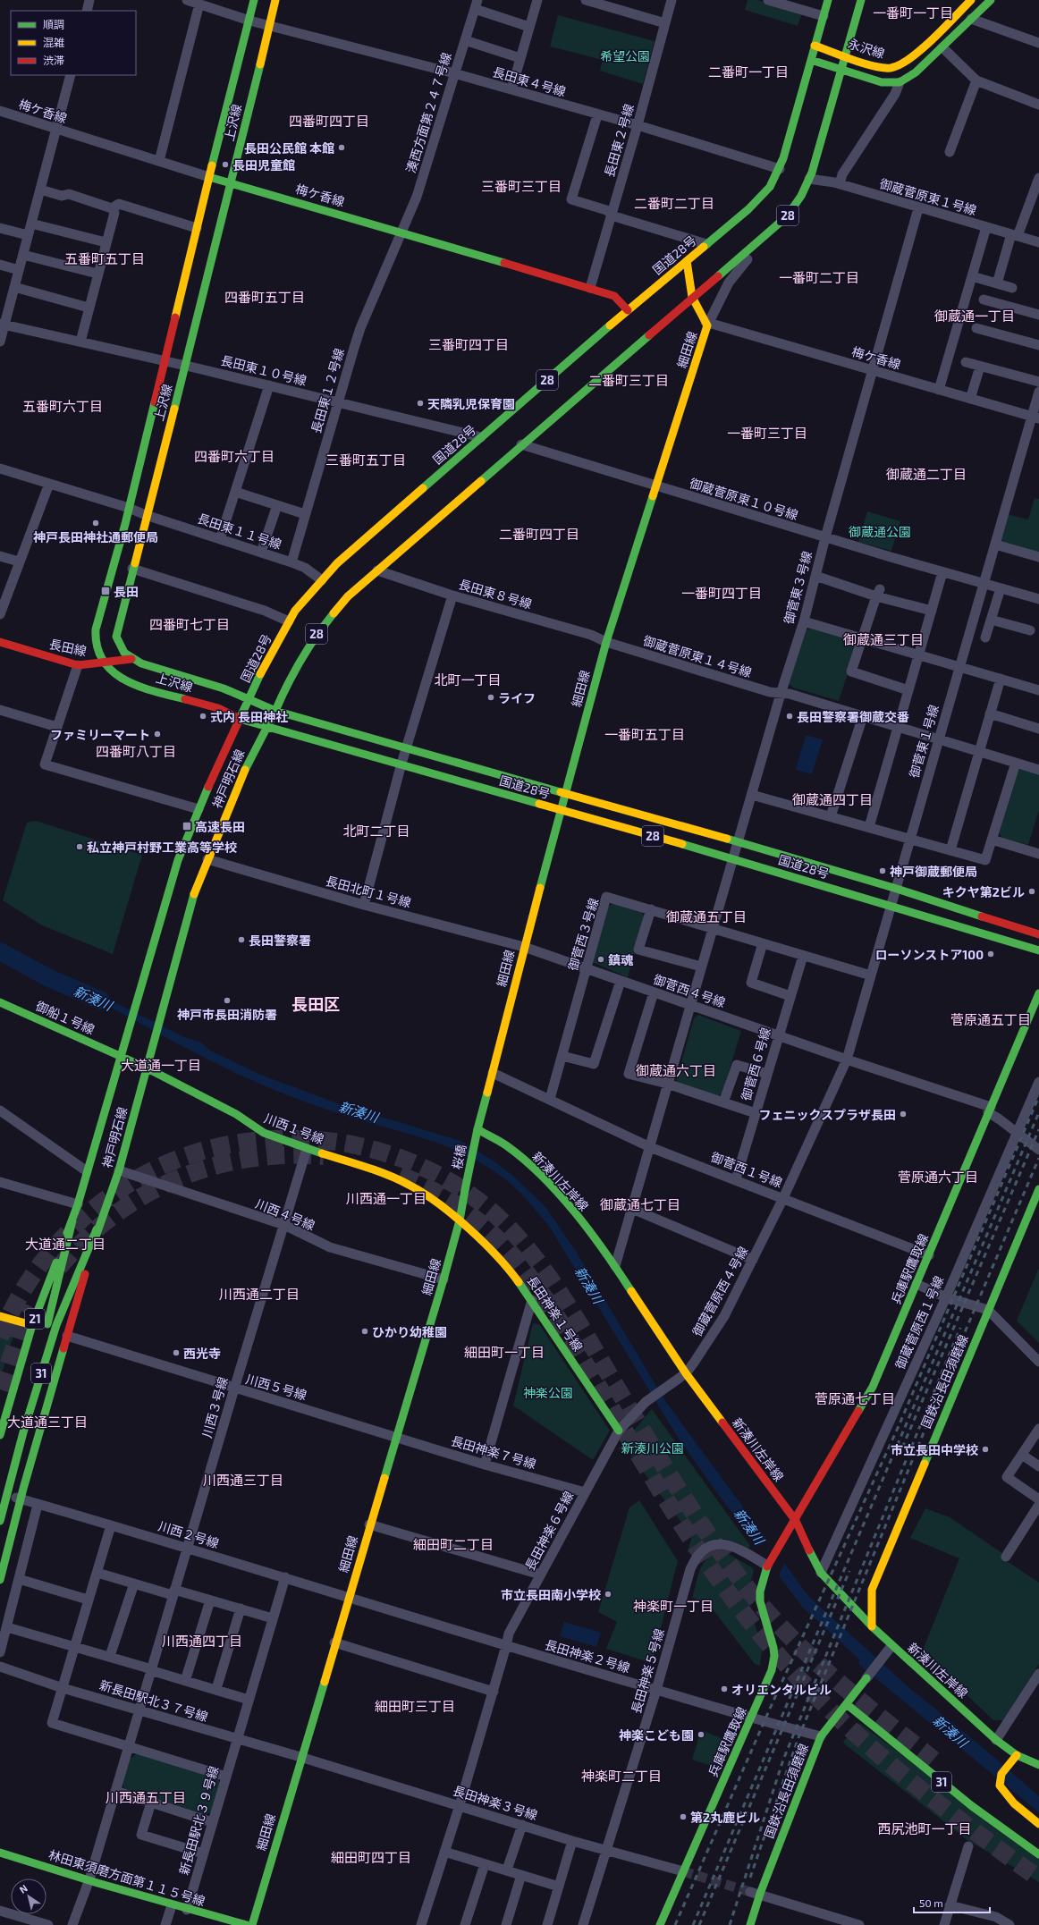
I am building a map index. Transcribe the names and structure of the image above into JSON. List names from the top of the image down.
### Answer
{
  "streets": {
    "main road": [
      "永沢線",
      "梅ケ香線",
      "上沢線",
      "28",
      "国道28号",
      "細田線",
      "長田線",
      "神戸明石線",
      "御船１号線",
      "川西１号線",
      "桜橋",
      "新湊川左岸線",
      "兵庫駅鷹取線",
      "長田神楽１号線",
      "21",
      "31",
      "国鉄沿長田須磨線",
      "林田東須磨方面第１１５号線"
    ],
    "street": [
      "長田東４号線",
      "湊西方面第２４７号線",
      "長田東２号線",
      "御蔵菅原東１号線",
      "長田東１０号線",
      "長田東１２号線",
      "御蔵菅原東１０号線",
      "長田東１１号線",
      "御菅東３号線",
      "長田東８号線",
      "御蔵菅原東１４号線",
      "御菅東１号線",
      "長田北町１号線",
      "御菅西３号線",
      "御菅西４号線",
      "御菅西６号線",
      "御菅西１号線",
      "川西４号線",
      "御蔵菅原西４号線",
      "御蔵菅原西１号線",
      "川西５号線",
      "川西３号線",
      "長田神楽７号線",
      "長田神楽６号線",
      "川西２号線",
      "長田神楽２号線",
      "長田神楽５号線",
      "新長田駅北３７号線",
      "長田神楽３号線",
      "新長田駅北３９号線"
    ]
  },
  "crossings": [
    ["永沢線", "28"],
    ["永沢線", "国道28号"],
    ["長田東４号線", "湊西方面第２４７号線"],
    ["長田東４号線", "上沢線"],
    ["長田東４号線", "長田東２号線"],
    ["長田東４号線", "国道28号"],
    ["梅ケ香線", "湊西方面第２４７号線"],
    ["梅ケ香線", "上沢線"],
    ["梅ケ香線", "長田東２号線"],
    ["梅ケ香線", "国道28号"],
    ["梅ケ香線", "細田線"],
    ["梅ケ香線", "長田東１２号線"],
    ["梅ケ香線", "御菅東３号線"],
    ["梅ケ香線", "御菅東１号線"],
    ["湊西方面第２４７号線", "長田東１２号線"],
    ["上沢線", "28"],
    ["上沢線", "国道28号"],
    ["上沢線", "長田東１０号線"],
    ["上沢線", "長田東１１号線"],
    ["上沢線", "長田線"],
    ["上沢線", "神戸明石線"],
    ["御蔵菅原東１号線", "28"],
    ["御蔵菅原東１号線", "御菅東３号線"],
    ["28", "国道28号"],
    ["28", "細田線"],
    ["28", "御蔵菅原東１０号線"],
    ["28", "長田東８号線"],
    ["28", "神戸明石線"],
    ["国道28号", "細田線"],
    ["国道28号", "長田東１０号線"],
    ["国道28号", "長田東１１号線"],
    ["国道28号", "御菅東３号線"],
    ["国道28号", "御菅東１号線"],
    ["国道28号", "神戸明石線"],
    ["国道28号", "御菅西１号線"],
    ["細田線", "御蔵菅原東１０号線"],
    ["細田線", "長田東８号線"],
    ["細田線", "御蔵菅原東１４号線"],
    ["細田線", "長田北町１号線"],
    ["細田線", "御菅西４号線"],
    ["細田線", "川西１号線"],
    ["細田線", "桜橋"],
    ["細田線", "御菅西１号線"],
    ["細田線", "新湊川左岸線"],
    ["細田線", "川西４号線"],
    ["細田線", "長田神楽１号線"],
    ["細田線", "川西５号線"],
    ["細田線", "長田神楽７号線"],
    ["細田線", "川西２号線"],
    ["細田線", "長田神楽２号線"],
    ["細田線", "新長田駅北３７号線"],
    ["細田線", "長田神楽３号線"],
    ["長田東１０号線", "長田東１２号線"],
    ["長田東１２号線", "長田東１１号線"],
    ["御蔵菅原東１０号線", "御菅東３号線"],
    ["御菅東３号線", "御蔵菅原東１４号線"],
    ["御菅東３号線", "御菅西３号線"],
    ["御菅東３号線", "御菅西４号線"],
    ["御菅東３号線", "御菅西１号線"],
    ["御菅東３号線", "新湊川左岸線"],
    ["長田東８号線", "御蔵菅原東１４号線"],
    ["御蔵菅原東１４号線", "御菅東１号線"],
    ["御菅東１号線", "御菅西１号線"],
    ["神戸明石線", "長田北町１号線"],
    ["神戸明石線", "御船１号線"],
    ["神戸明石線", "川西１号線"],
    ["神戸明石線", "川西４号線"],
    ["神戸明石線", "31"],
    ["神戸明石線", "川西５号線"],
    ["神戸明石線", "川西２号線"],
    ["長田北町１号線", "御菅西４号線"],
    ["御菅西３号線", "御菅西４号線"],
    ["御菅西３号線", "御菅西６号線"],
    ["御菅西３号線", "御菅西１号線"],
    ["御菅西４号線", "御菅西６号線"],
    ["御菅西４号線", "御菅西１号線"],
    ["御菅西４号線", "兵庫駅鷹取線"],
    ["御菅西４号線", "御蔵菅原西１号線"],
    ["御船１号線", "川西１号線"],
    ["御菅西６号線", "御菅西１号線"],
    ["川西１号線", "長田神楽１号線"],
    ["川西１号線", "川西３号線"],
    ["桜橋", "新湊川左岸線"],
    ["御菅西１号線", "御蔵菅原西４号線"],
    ["新湊川左岸線", "兵庫駅鷹取線"],
    ["新湊川左岸線", "御蔵菅原西４号線"],
    ["新湊川左岸線", "御蔵菅原西１号線"],
    ["新湊川左岸線", "国鉄沿長田須磨線"],
    ["川西４号線", "川西３号線"],
    ["兵庫駅鷹取線", "長田神楽２号線"],
    ["兵庫駅鷹取線", "長田神楽５号線"],
    ["兵庫駅鷹取線", "長田神楽３号線"],
    ["御蔵菅原西４号線", "長田神楽６号線"],
    ["長田神楽１号線", "長田神楽６号線"],
    ["31", "国鉄沿長田須磨線"],
    ["31", "川西２号線"],
    ["国鉄沿長田須磨線", "長田神楽２号線"],
    ["川西５号線", "川西３号線"],
    ["川西５号線", "長田神楽７号線"],
    ["川西３号線", "川西２号線"],
    ["川西３号線", "新長田駅北３７号線"],
    ["川西３号線", "林田東須磨方面第１１５号線"],
    ["長田神楽７号線", "長田神楽６号線"],
    ["長田神楽６号線", "長田神楽２号線"],
    ["長田神楽６号線", "長田神楽３号線"],
    ["川西２号線", "長田神楽２号線"],
    ["川西２号線", "新長田駅北３９号線"],
    ["長田神楽２号線", "長田神楽５号線"],
    ["長田神楽５号線", "長田神楽３号線"],
    ["新長田駅北３７号線", "長田神楽３号線"],
    ["新長田駅北３７号線", "新長田駅北３９号線"],
    ["新長田駅北３９号線", "林田東須磨方面第１１５号線"]
  ],
  "districts": [
    "一番町一丁目",
    "二番町一丁目",
    "四番町四丁目",
    "三番町三丁目",
    "二番町二丁目",
    "五番町五丁目",
    "一番町二丁目",
    "四番町五丁目",
    "御蔵通一丁目",
    "三番町四丁目",
    "二番町三丁目",
    "五番町六丁目",
    "一番町三丁目",
    "四番町六丁目",
    "三番町五丁目",
    "御蔵通二丁目",
    "二番町四丁目",
    "一番町四丁目",
    "四番町七丁目",
    "御蔵通三丁目",
    "北町一丁目",
    "一番町五丁目",
    "四番町八丁目",
    "御蔵通四丁目",
    "北町二丁目",
    "御蔵通五丁目",
    "長田区",
    "菅原通五丁目",
    "大道通一丁目",
    "御蔵通六丁目",
    "菅原通六丁目",
    "川西通一丁目",
    "御蔵通七丁目",
    "大道通二丁目",
    "川西通二丁目",
    "細田町一丁目",
    "菅原通七丁目",
    "大道通三丁目",
    "川西通三丁目",
    "細田町二丁目",
    "神楽町一丁目",
    "川西通四丁目",
    "細田町三丁目",
    "神楽町二丁目",
    "川西通五丁目",
    "西尻池町一丁目",
    "細田町四丁目"
  ],
  "water": ["新湊川"],
  "parks": [
    "希望公園",
    "御蔵通公園",
    "神楽公園",
    "新湊川公園"
  ],
  "places": {
    "other": [
      "長田公民館 本館",
      "長田児童館",
      "天隣乳児保育園",
      "神戸長田神社通郵便局",
      "ライフ",
      "式内 長田神社",
      "長田警察署御蔵交番",
      "ファミリーマート",
      "私立神戸村野工業高等学校",
      "神戸御蔵郵便局",
      "キクヤ第2ビル",
      "長田警察署",
      "ローソンストア100",
      "鎮魂",
      "神戸市長田消防署",
      "フェニックスプラザ長田",
      "ひかり幼稚園",
      "西光寺",
      "市立長田中学校",
      "市立長田南小学校",
      "オリエンタルビル",
      "神楽こども園",
      "第2丸鹿ビル"
    ],
    "transit": ["長田", "高速長田"]
  },
  "legend": ["順調", "混雑", "渋滞"],
  "scale_bar": "50 m",
  "north": "top left"
}
